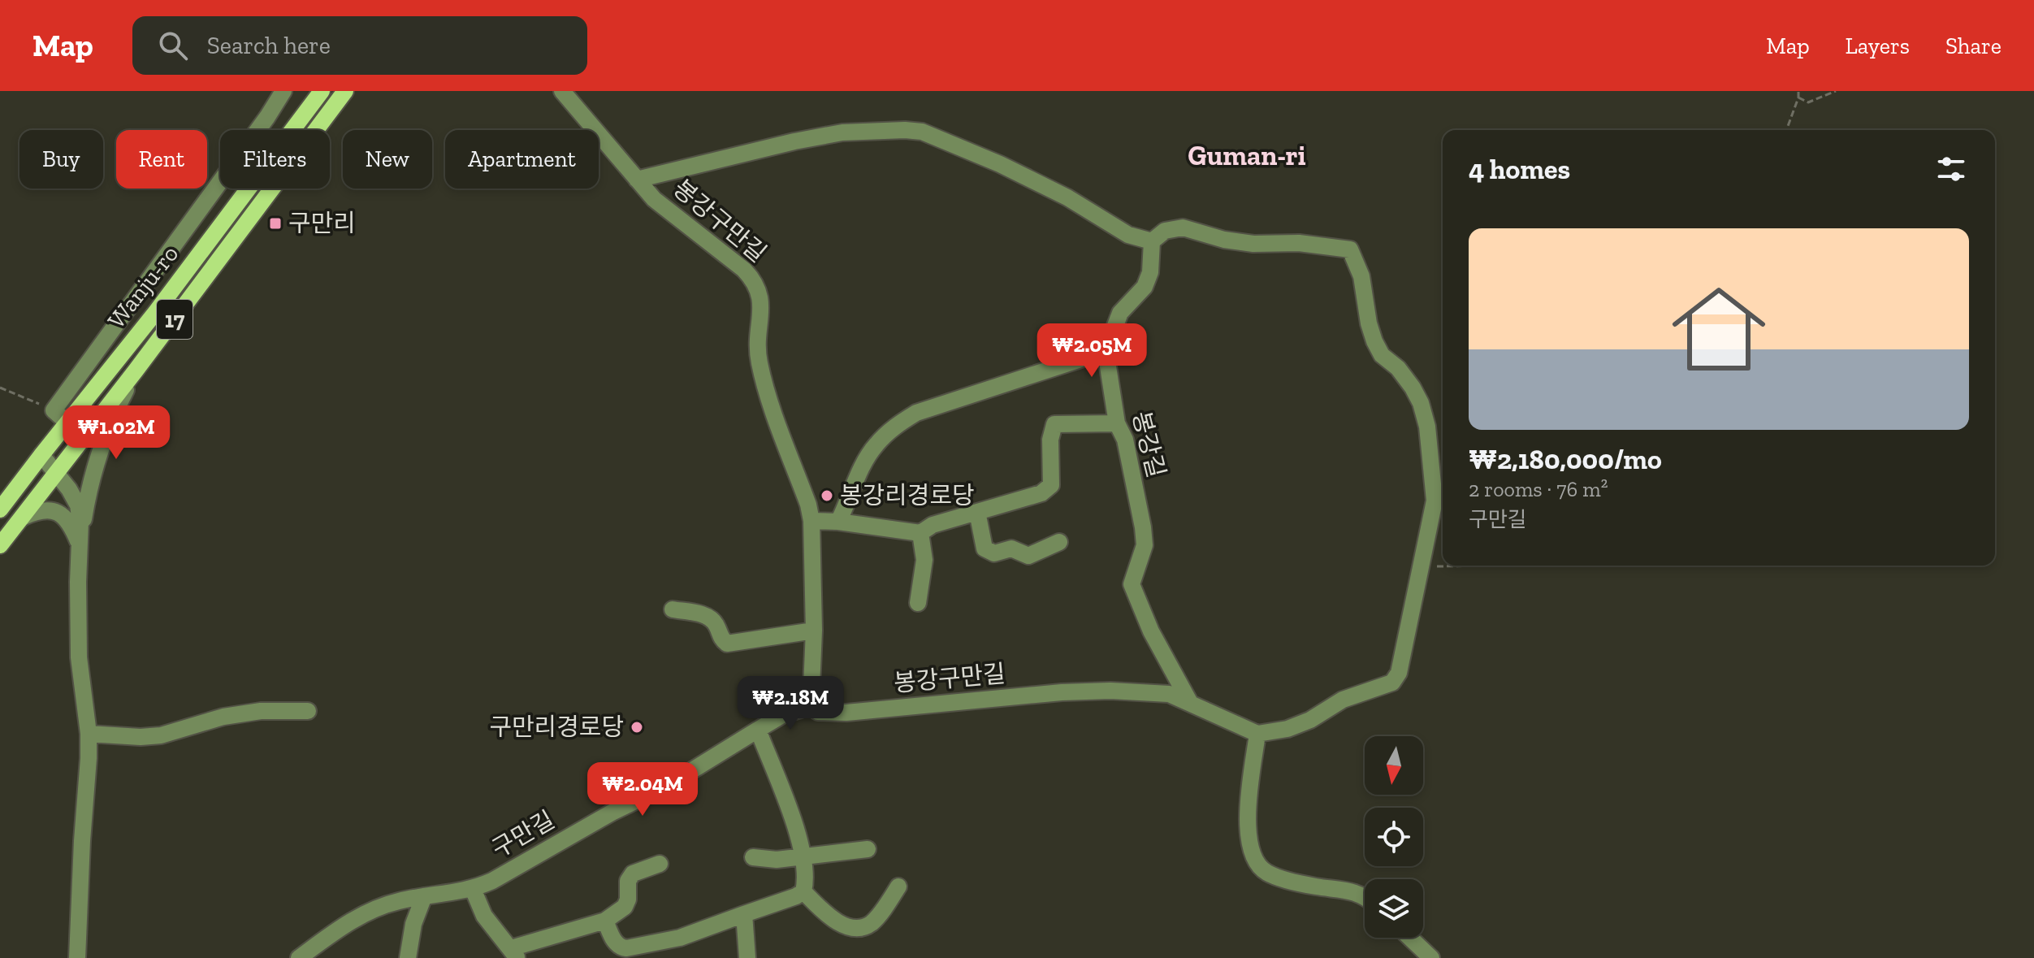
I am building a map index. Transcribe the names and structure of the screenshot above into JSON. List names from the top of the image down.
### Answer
{
  "streets": {
    "main road": ["Wanju-ro", "17"],
    "street": ["봉강구만길", "봉강길", "구만길"]
  },
  "crossings": [
    ["봉강구만길", "봉강길"],
    ["봉강구만길", "구만길"]
  ],
  "districts": ["Guman-ri"],
  "places": {
    "transit": ["구만리"],
    "other": ["봉강리경로당", "구만리경로당"]
  },
  "north": "bottom",
  "page": {
    "header": "Map",
    "search": "Search here",
    "nav": ["Map", "Layers", "Share"],
    "chip": [
      "Buy",
      "Rent",
      "Filters",
      "New",
      "Apartment"
    ],
    "heading": "4 homes",
    "list": [
      {
        "name": "₩2,180,000/mo",
        "note": "2 rooms · 76 m² · 구만길"
      }
    ],
    "price": [
      "₩2.05M",
      "₩1.02M",
      "₩2.18M",
      "₩2.04M"
    ]
  }
}
